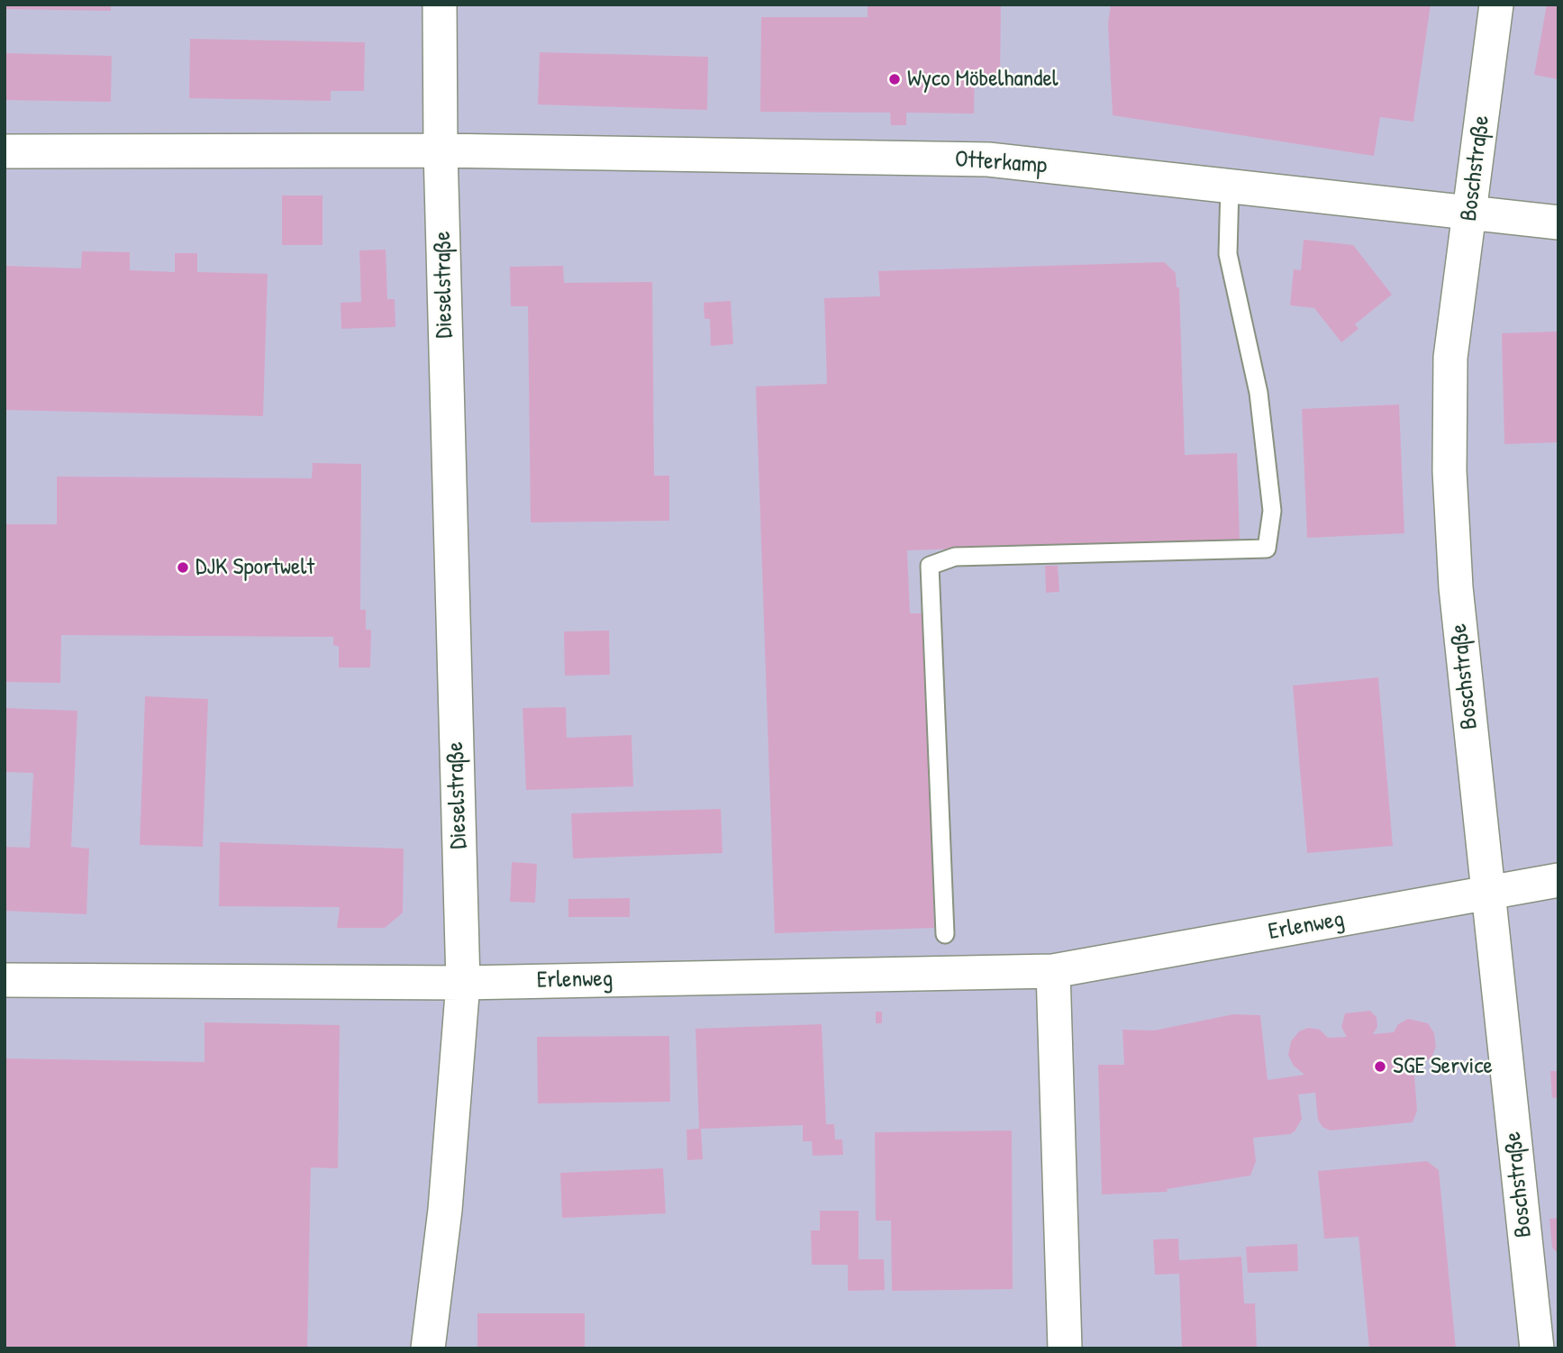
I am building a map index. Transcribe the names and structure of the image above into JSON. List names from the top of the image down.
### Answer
{
  "streets": {
    "street": [
      "Otterkamp",
      "Boschstraße",
      "Dieselstraße",
      "Erlenweg"
    ]
  },
  "crossings": [
    ["Otterkamp", "Boschstraße"],
    ["Otterkamp", "Dieselstraße"],
    ["Boschstraße", "Erlenweg"],
    ["Dieselstraße", "Erlenweg"]
  ],
  "places": ["Wyco Möbelhandel", "DJK Sportwelt", "SGE Service"]
}
